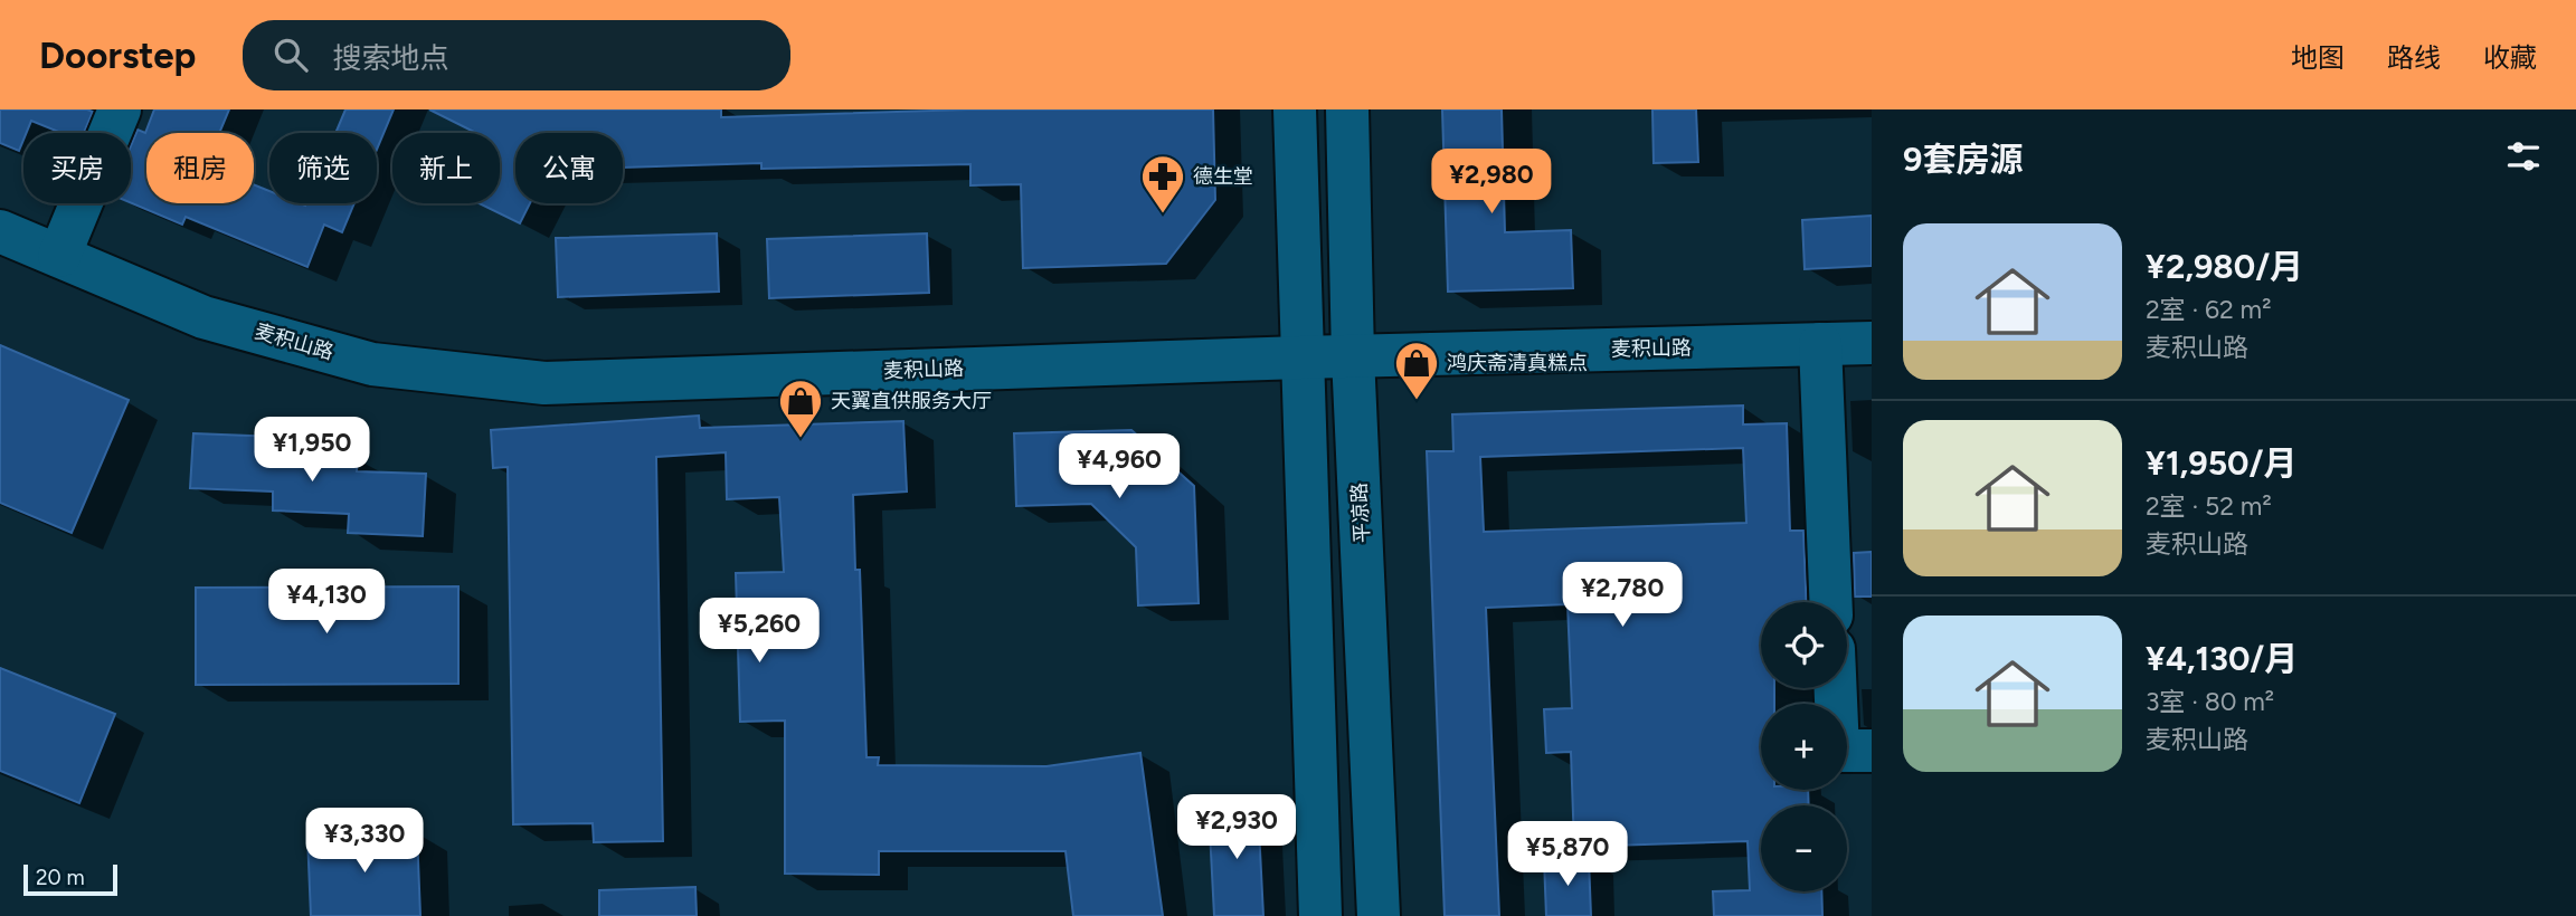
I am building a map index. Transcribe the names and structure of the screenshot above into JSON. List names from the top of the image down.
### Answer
{
  "streets": {
    "street": ["麦积山路", "平凉路"]
  },
  "crossings": [
    ["麦积山路", "平凉路"]
  ],
  "places": {
    "pharmacy": ["德生堂"],
    "shop": ["鸿庆斋清真糕点", "天翼直供服务大厅"]
  },
  "scale_bar": "20 m",
  "page": {
    "header": "Doorstep",
    "search": "搜索地点",
    "nav": ["地图", "路线", "收藏"],
    "heading": "9套房源",
    "chip": [
      "买房",
      "租房",
      "筛选",
      "新上",
      "公寓"
    ],
    "price": [
      "¥2,980",
      "¥1,950",
      "¥4,960",
      "¥2,780",
      "¥4,130",
      "¥5,260",
      "¥2,930",
      "¥3,330",
      "¥5,870"
    ],
    "list": [
      {
        "name": "¥2,980/月",
        "note": "2室 · 62 m² · 麦积山路"
      },
      {
        "name": "¥1,950/月",
        "note": "2室 · 52 m² · 麦积山路"
      },
      {
        "name": "¥4,130/月",
        "note": "3室 · 80 m² · 麦积山路"
      }
    ],
    "map_buttons": ["+", "−"],
    "scale": "20 m"
  }
}
